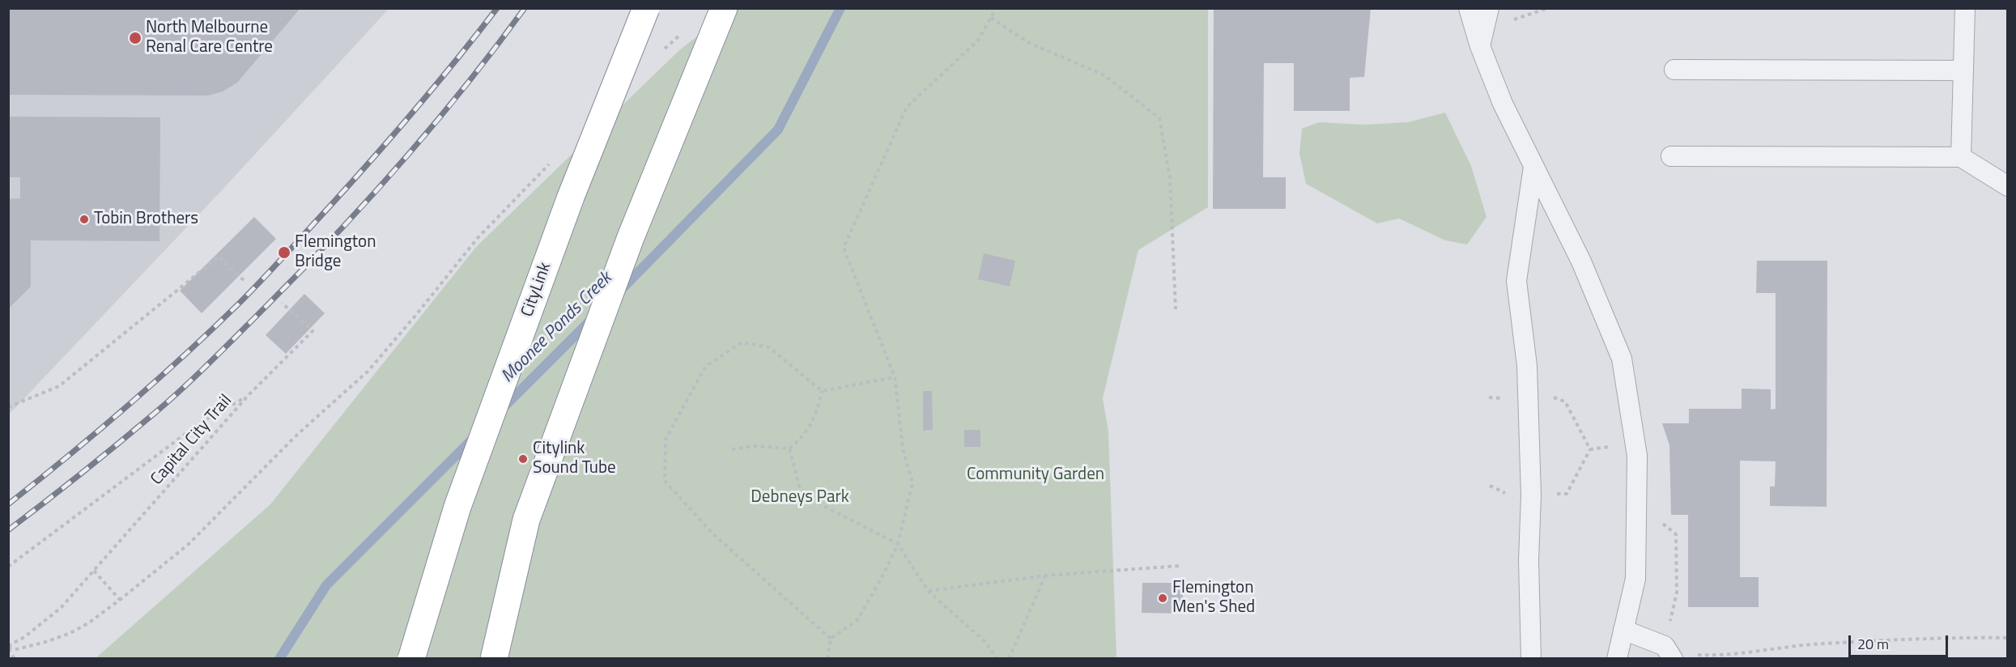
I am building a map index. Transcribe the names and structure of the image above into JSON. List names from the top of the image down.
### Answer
{
  "streets": {
    "highway": ["CityLink"],
    "path": ["Capital City Trail"]
  },
  "water": ["Moonee Ponds Creek"],
  "parks": ["Community Garden", "Debneys Park"],
  "places": [
    "North Melbourne Renal Care Centre",
    "Tobin Brothers",
    "Flemington Bridge",
    "Citylink Sound Tube",
    "Flemington Men's Shed"
  ],
  "scale_bar": "20 m"
}
